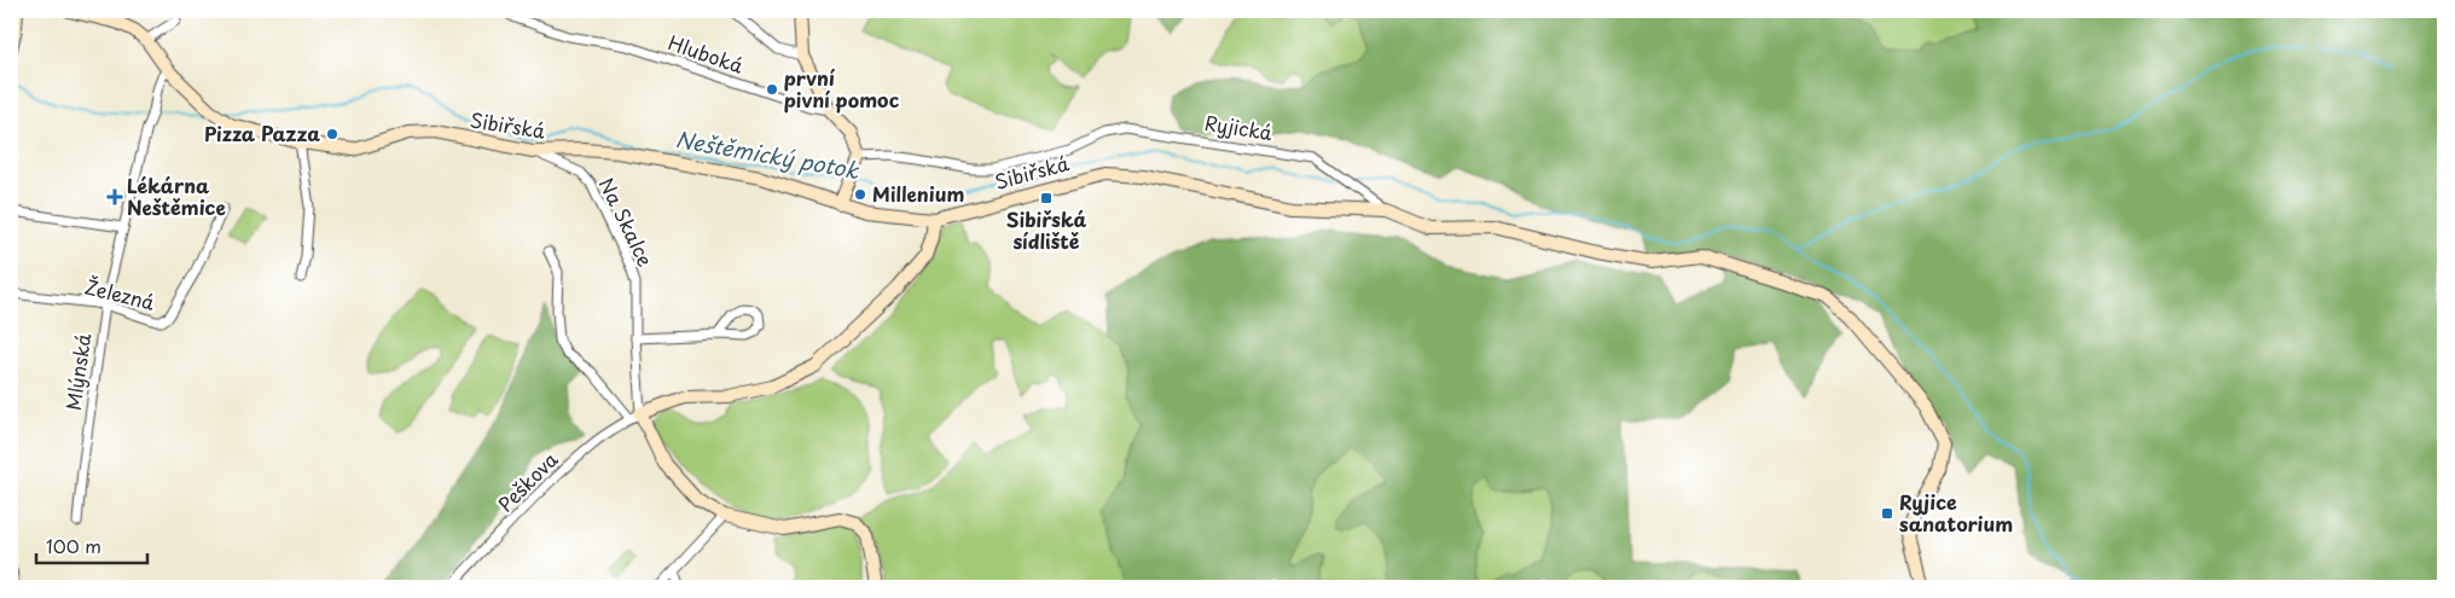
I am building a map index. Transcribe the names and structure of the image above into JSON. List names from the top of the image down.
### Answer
{
  "streets": {
    "street": [
      "Hluboká",
      "Sibiřská",
      "Ryjická",
      "Na Skalce",
      "Železná",
      "Mlýnská",
      "Peškova"
    ]
  },
  "crossings": [
    ["Sibiřská", "Ryjická"],
    ["Sibiřská", "Na Skalce"],
    ["Sibiřská", "Mlýnská"],
    ["Na Skalce", "Peškova"],
    ["Železná", "Mlýnská"]
  ],
  "water": ["Neštěmický potok"],
  "places": {
    "other": ["první pivní pomoc", "Pizza Pazza", "Millenium"],
    "health": ["Lékárna Neštěmice"],
    "transit": ["Sibiřská sídliště", "Ryjice sanatorium"]
  },
  "scale_bar": "100 m"
}
